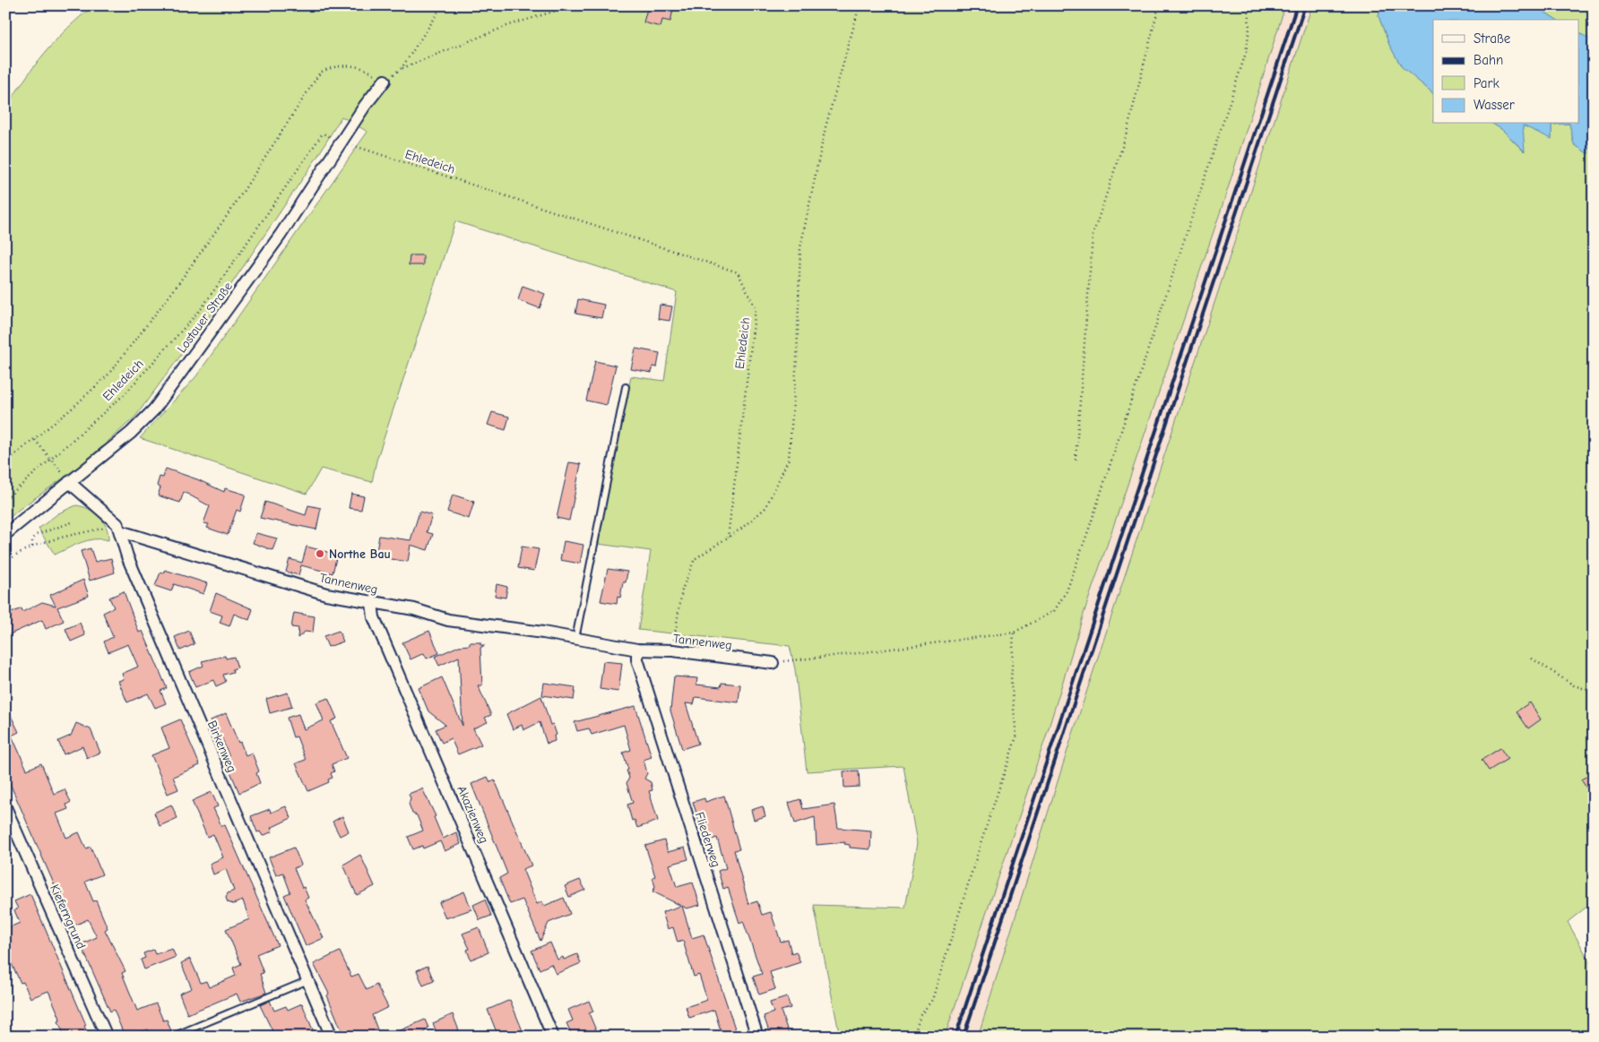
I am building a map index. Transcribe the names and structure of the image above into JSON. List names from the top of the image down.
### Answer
{
  "streets": {
    "street": [
      "Lostauer Straße",
      "Tannenweg",
      "Birkenweg",
      "Akazienweg",
      "Fliederweg",
      "Kieferngrund"
    ],
    "path": ["Ehledeich"]
  },
  "crossings": [
    ["Ehledeich", "Lostauer Straße"],
    ["Tannenweg", "Birkenweg"],
    ["Tannenweg", "Akazienweg"],
    ["Tannenweg", "Fliederweg"]
  ],
  "places": ["Northe Bau"],
  "legend": [
    "Straße",
    "Bahn",
    "Park",
    "Wasser"
  ]
}
